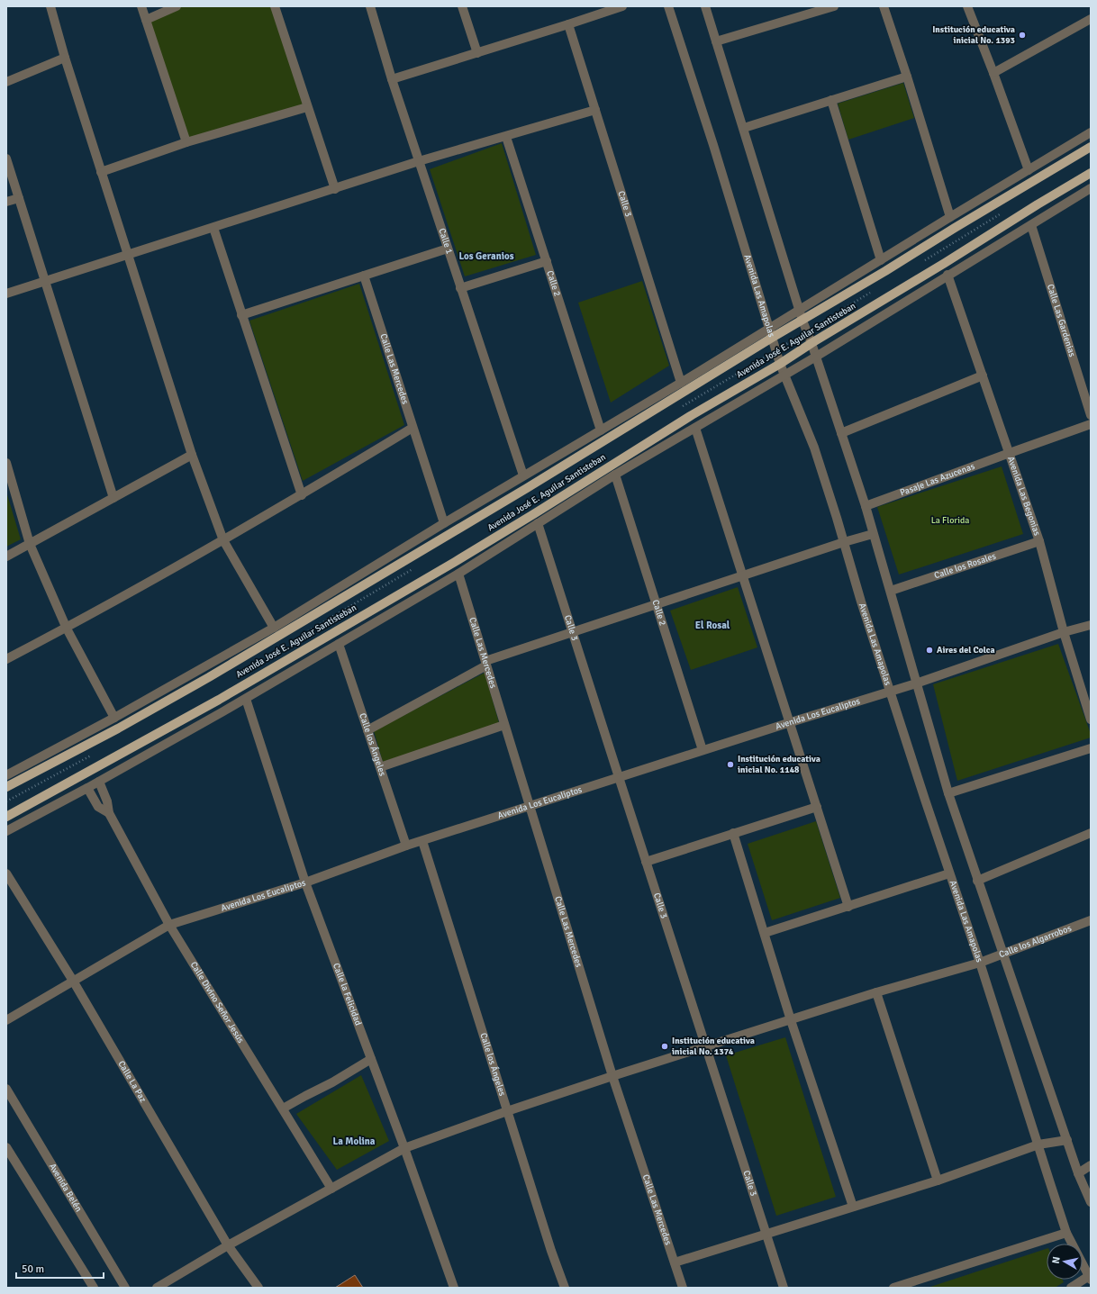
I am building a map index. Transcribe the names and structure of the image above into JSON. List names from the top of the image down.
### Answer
{
  "streets": {
    "main road": ["Avenida José E. Aguilar Santisteban"],
    "street": [
      "Calle 3",
      "Calle 1",
      "Calle 2",
      "Avenida Las Amapolas",
      "Calle Las Gardenias",
      "Calle Las Mercedes",
      "Pasaje Las Azucenas",
      "Avenida Las Begonias",
      "Calle los Rosales",
      "Avenida Los Eucaliptos",
      "Calle los Ángeles",
      "Calle los Algarrobos",
      "Calle la Felicidad",
      "Calle Divino Señor Jesús",
      "Calle La Paz",
      "Avenida Belén"
    ]
  },
  "crossings": [
    ["Calle 3", "Avenida Los Eucaliptos"],
    ["Calle 3", "Calle los Algarrobos"],
    ["Calle 2", "Avenida Los Eucaliptos"],
    ["Avenida Las Amapolas", "Avenida José E. Aguilar Santisteban"],
    ["Avenida Las Amapolas", "Avenida Los Eucaliptos"],
    ["Avenida Las Amapolas", "Calle los Algarrobos"],
    ["Calle Las Mercedes", "Avenida Los Eucaliptos"],
    ["Calle Las Mercedes", "Calle los Algarrobos"],
    ["Pasaje Las Azucenas", "Avenida Las Begonias"],
    ["Avenida Las Begonias", "Calle los Rosales"],
    ["Avenida Las Begonias", "Avenida Los Eucaliptos"],
    ["Avenida Los Eucaliptos", "Calle los Ángeles"],
    ["Avenida Los Eucaliptos", "Calle la Felicidad"],
    ["Avenida Los Eucaliptos", "Calle Divino Señor Jesús"],
    ["Avenida Los Eucaliptos", "Calle La Paz"],
    ["Calle los Ángeles", "Calle los Algarrobos"],
    ["Calle los Algarrobos", "Calle la Felicidad"],
    ["Calle los Algarrobos", "Calle Divino Señor Jesús"],
    ["Calle los Algarrobos", "Calle La Paz"]
  ],
  "districts": ["Los Geranios", "El Rosal", "La Molina"],
  "parks": ["La Florida"],
  "places": [
    "Institución educativa inicial No. 1393",
    "Aires del Colca",
    "Institución educativa inicial No. 1148",
    "Institución educativa inicial No. 1374"
  ],
  "scale_bar": "50 m",
  "north": "left"
}
